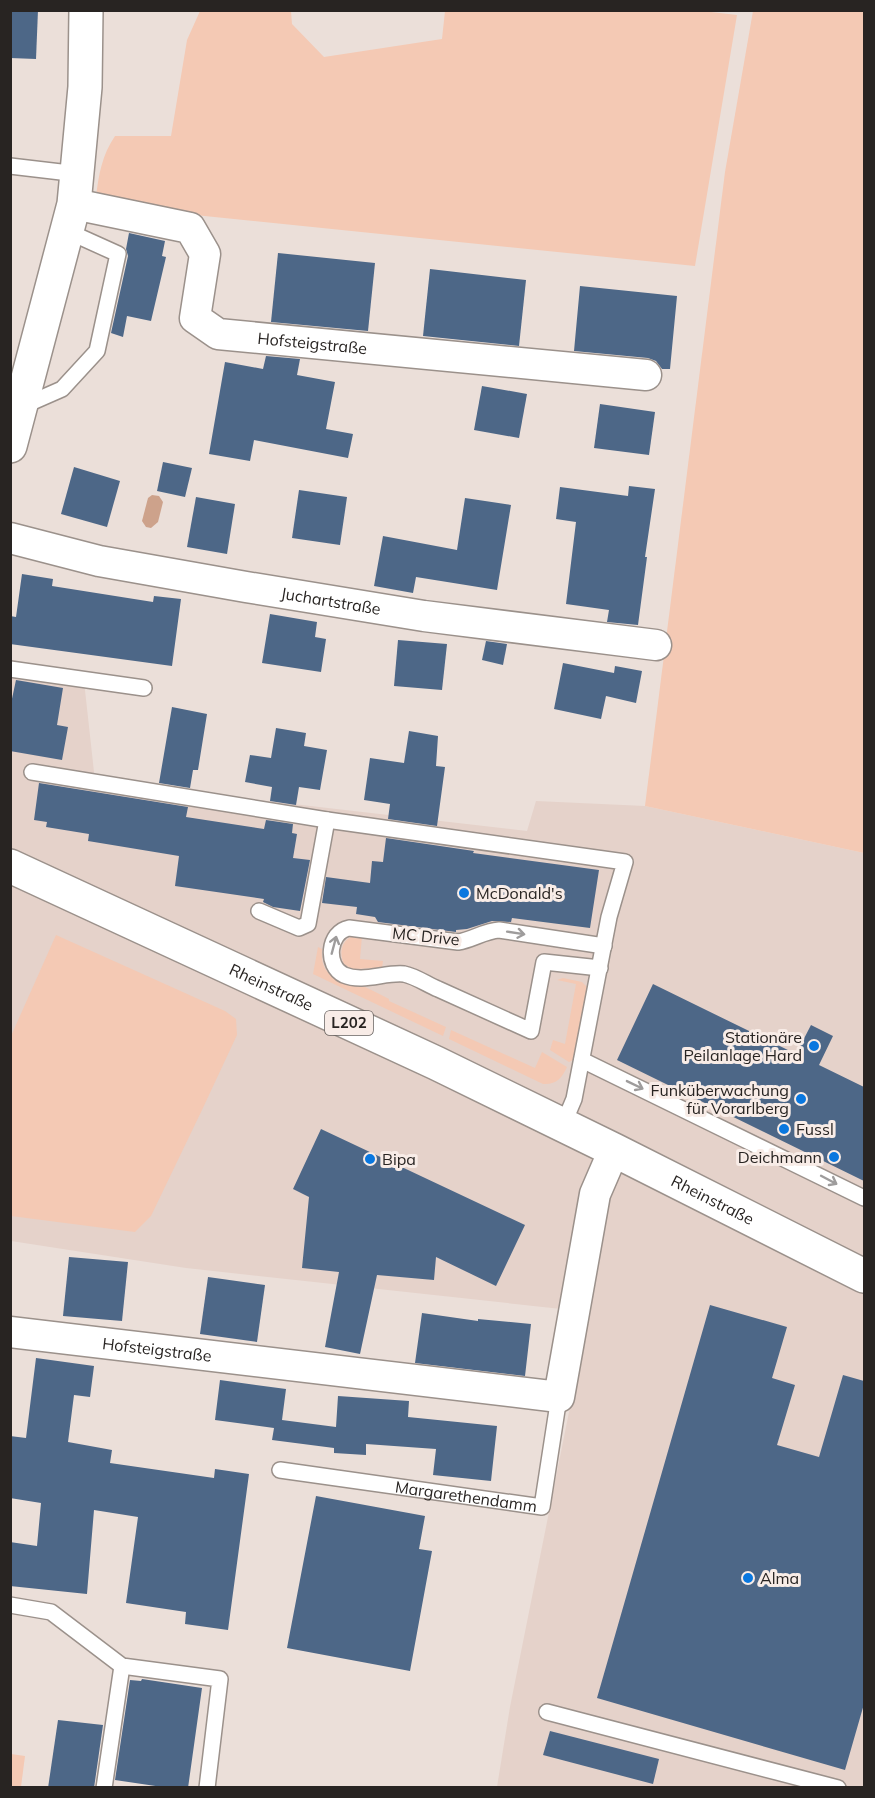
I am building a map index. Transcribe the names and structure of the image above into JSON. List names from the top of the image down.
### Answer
{
  "streets": {
    "main road": ["Rheinstraße", "L202"],
    "street": ["Hofsteigstraße", "Juchartstraße", "Margarethendamm"],
    "lane": ["MC Drive"]
  },
  "crossings": [
    ["Hofsteigstraße", "Margarethendamm"],
    ["Rheinstraße", "Margarethendamm"]
  ],
  "places": [
    "McDonald's",
    "Stationäre Peilanlage Hard",
    "Funküberwachung für Vorarlberg",
    "Fussl",
    "Deichmann",
    "Bipa",
    "Alma"
  ]
}
